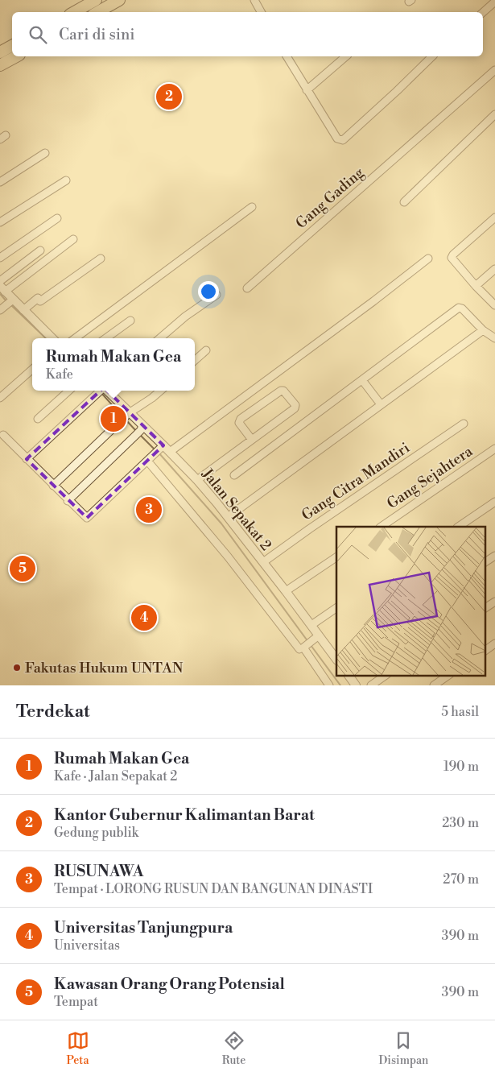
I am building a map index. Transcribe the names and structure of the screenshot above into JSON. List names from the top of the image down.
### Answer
{
  "streets": {
    "street": [
      "Gang Gading",
      "Gang Sejahtera",
      "Gang Citra Mandiri",
      "Jalan Sepakat 2"
    ]
  },
  "crossings": [
    ["Gang Citra Mandiri", "Jalan Sepakat 2"]
  ],
  "places": ["Fakutas Hukum UNTAN"],
  "page": {
    "search": "Cari di sini",
    "pins": [
      "2",
      "1",
      "3",
      "5",
      "4"
    ],
    "popup": ["Rumah Makan Gea", "Kafe"],
    "heading": ["Terdekat", "5 hasil"],
    "list": [
      {
        "mark": "1",
        "name": "Rumah Makan Gea",
        "note": "Kafe · Jalan Sepakat 2",
        "value": "190 m"
      },
      {
        "mark": "2",
        "name": "Kantor Gubernur Kalimantan Barat",
        "note": "Gedung publik",
        "value": "230 m"
      },
      {
        "mark": "3",
        "name": "RUSUNAWA",
        "note": "Tempat · LORONG RUSUN DAN BANGUNAN DINASTI",
        "value": "270 m"
      },
      {
        "mark": "4",
        "name": "Universitas Tanjungpura",
        "note": "Universitas",
        "value": "390 m"
      },
      {
        "mark": "5",
        "name": "Kawasan Orang Orang Potensial",
        "note": "Tempat",
        "value": "390 m"
      }
    ],
    "nav": ["Peta", "Rute", "Disimpan"]
  }
}
